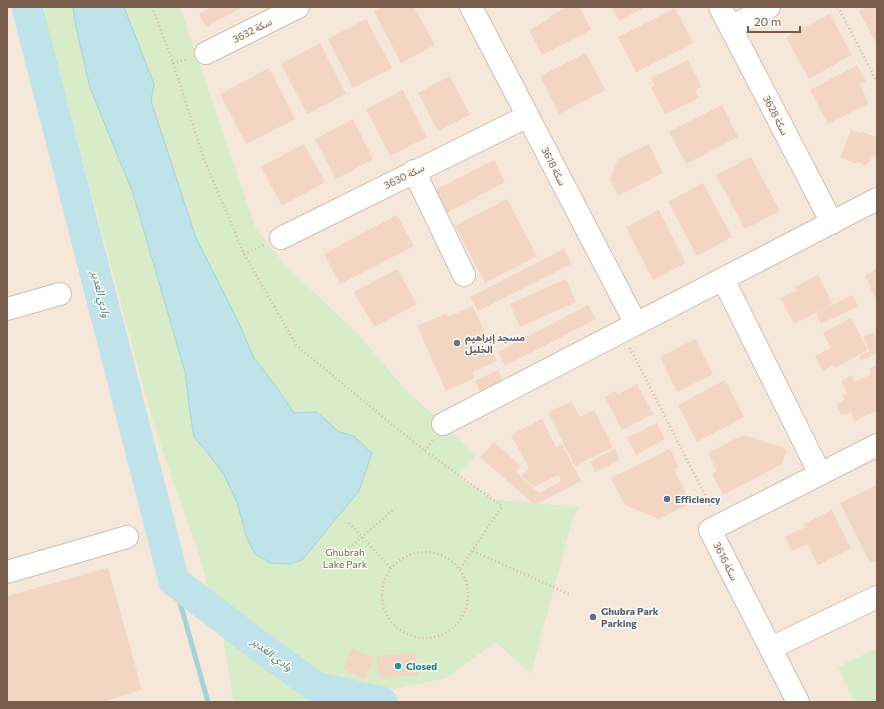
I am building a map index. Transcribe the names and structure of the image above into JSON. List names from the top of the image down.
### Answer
{
  "streets": {
    "street": [
      "سكة 3632",
      "سكة 3628",
      "سكة 3618",
      "سكة 3630",
      "سكة 3616"
    ]
  },
  "crossings": [
    ["سكة 3618", "سكة 3630"]
  ],
  "water": ["وادي الغدير"],
  "parks": ["Ghubrah Lake Park"],
  "places": [
    "مسجد إبراهيم الخليل",
    "Efficiency",
    "Ghubra Park Parking",
    "Closed"
  ],
  "scale_bar": "20 m"
}
